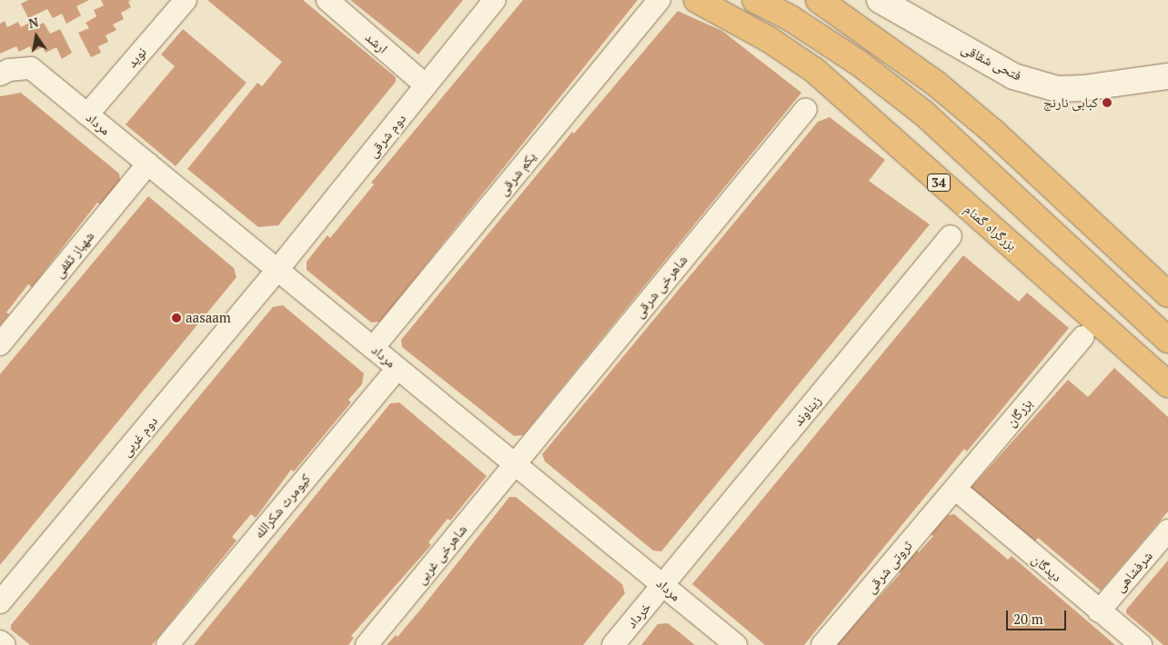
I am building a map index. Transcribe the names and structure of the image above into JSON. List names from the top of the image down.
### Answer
{
  "streets": {
    "highway": ["34", "بزرگراه گمنام"],
    "main road": ["فتحی شقاقی"],
    "street": [
      "ارشد",
      "نوید",
      "مرداد",
      "دوم شرقی",
      "یکم شرقی",
      "شهباز ثقفی",
      "شاهرخی شرقی",
      "زیناوند",
      "بزرگان",
      "دوم غربی",
      "کیومرث شکرالله",
      "شاهرخی غربی",
      "ثروتی شرقی",
      "دیدگان",
      "شرفشاهی",
      "خرداد"
    ]
  },
  "crossings": [
    ["ارشد", "دوم شرقی"],
    ["نوید", "مرداد"],
    ["مرداد", "دوم شرقی"],
    ["مرداد", "یکم شرقی"],
    ["مرداد", "شهباز ثقفی"],
    ["مرداد", "شاهرخی شرقی"],
    ["مرداد", "زیناوند"],
    ["مرداد", "دوم غربی"],
    ["مرداد", "کیومرث شکرالله"],
    ["مرداد", "شاهرخی غربی"],
    ["مرداد", "خرداد"],
    ["دوم شرقی", "دوم غربی"],
    ["شاهرخی شرقی", "شاهرخی غربی"],
    ["زیناوند", "خرداد"],
    ["بزرگان", "ثروتی شرقی"],
    ["بزرگان", "دیدگان"],
    ["ثروتی شرقی", "دیدگان"],
    ["دیدگان", "شرفشاهی"]
  ],
  "places": ["کبابی نارنج", "aasaam"],
  "scale_bar": "20 m",
  "north": "top"
}
